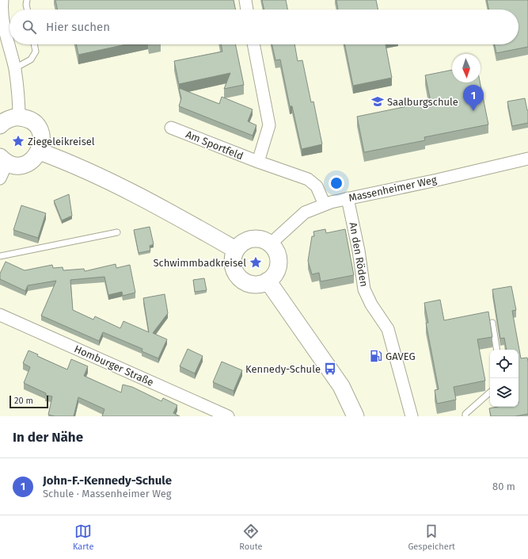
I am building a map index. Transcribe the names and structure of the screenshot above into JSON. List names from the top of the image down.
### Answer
{
  "streets": {
    "street": [
      "Am Sportfeld",
      "Massenheimer Weg",
      "An den Röden",
      "Homburger Straße"
    ]
  },
  "crossings": [
    ["Am Sportfeld", "Massenheimer Weg"],
    ["Massenheimer Weg", "An den Röden"]
  ],
  "places": {
    "school or university": ["Saalburgschule"],
    "place": ["Ziegeleikreisel", "Schwimmbadkreisel"],
    "fuel station": ["GAVEG"],
    "bus stop": ["Kennedy-Schule"]
  },
  "scale_bar": "20 m",
  "north": "bottom",
  "page": {
    "search": "Hier suchen",
    "pins": "1",
    "scale": "20 m",
    "heading": "In der Nähe",
    "list": [
      {
        "mark": "1",
        "name": "John-F.-Kennedy-Schule",
        "note": "Schule · Massenheimer Weg",
        "value": "80 m"
      }
    ],
    "nav": ["Karte", "Route", "Gespeichert"]
  }
}
